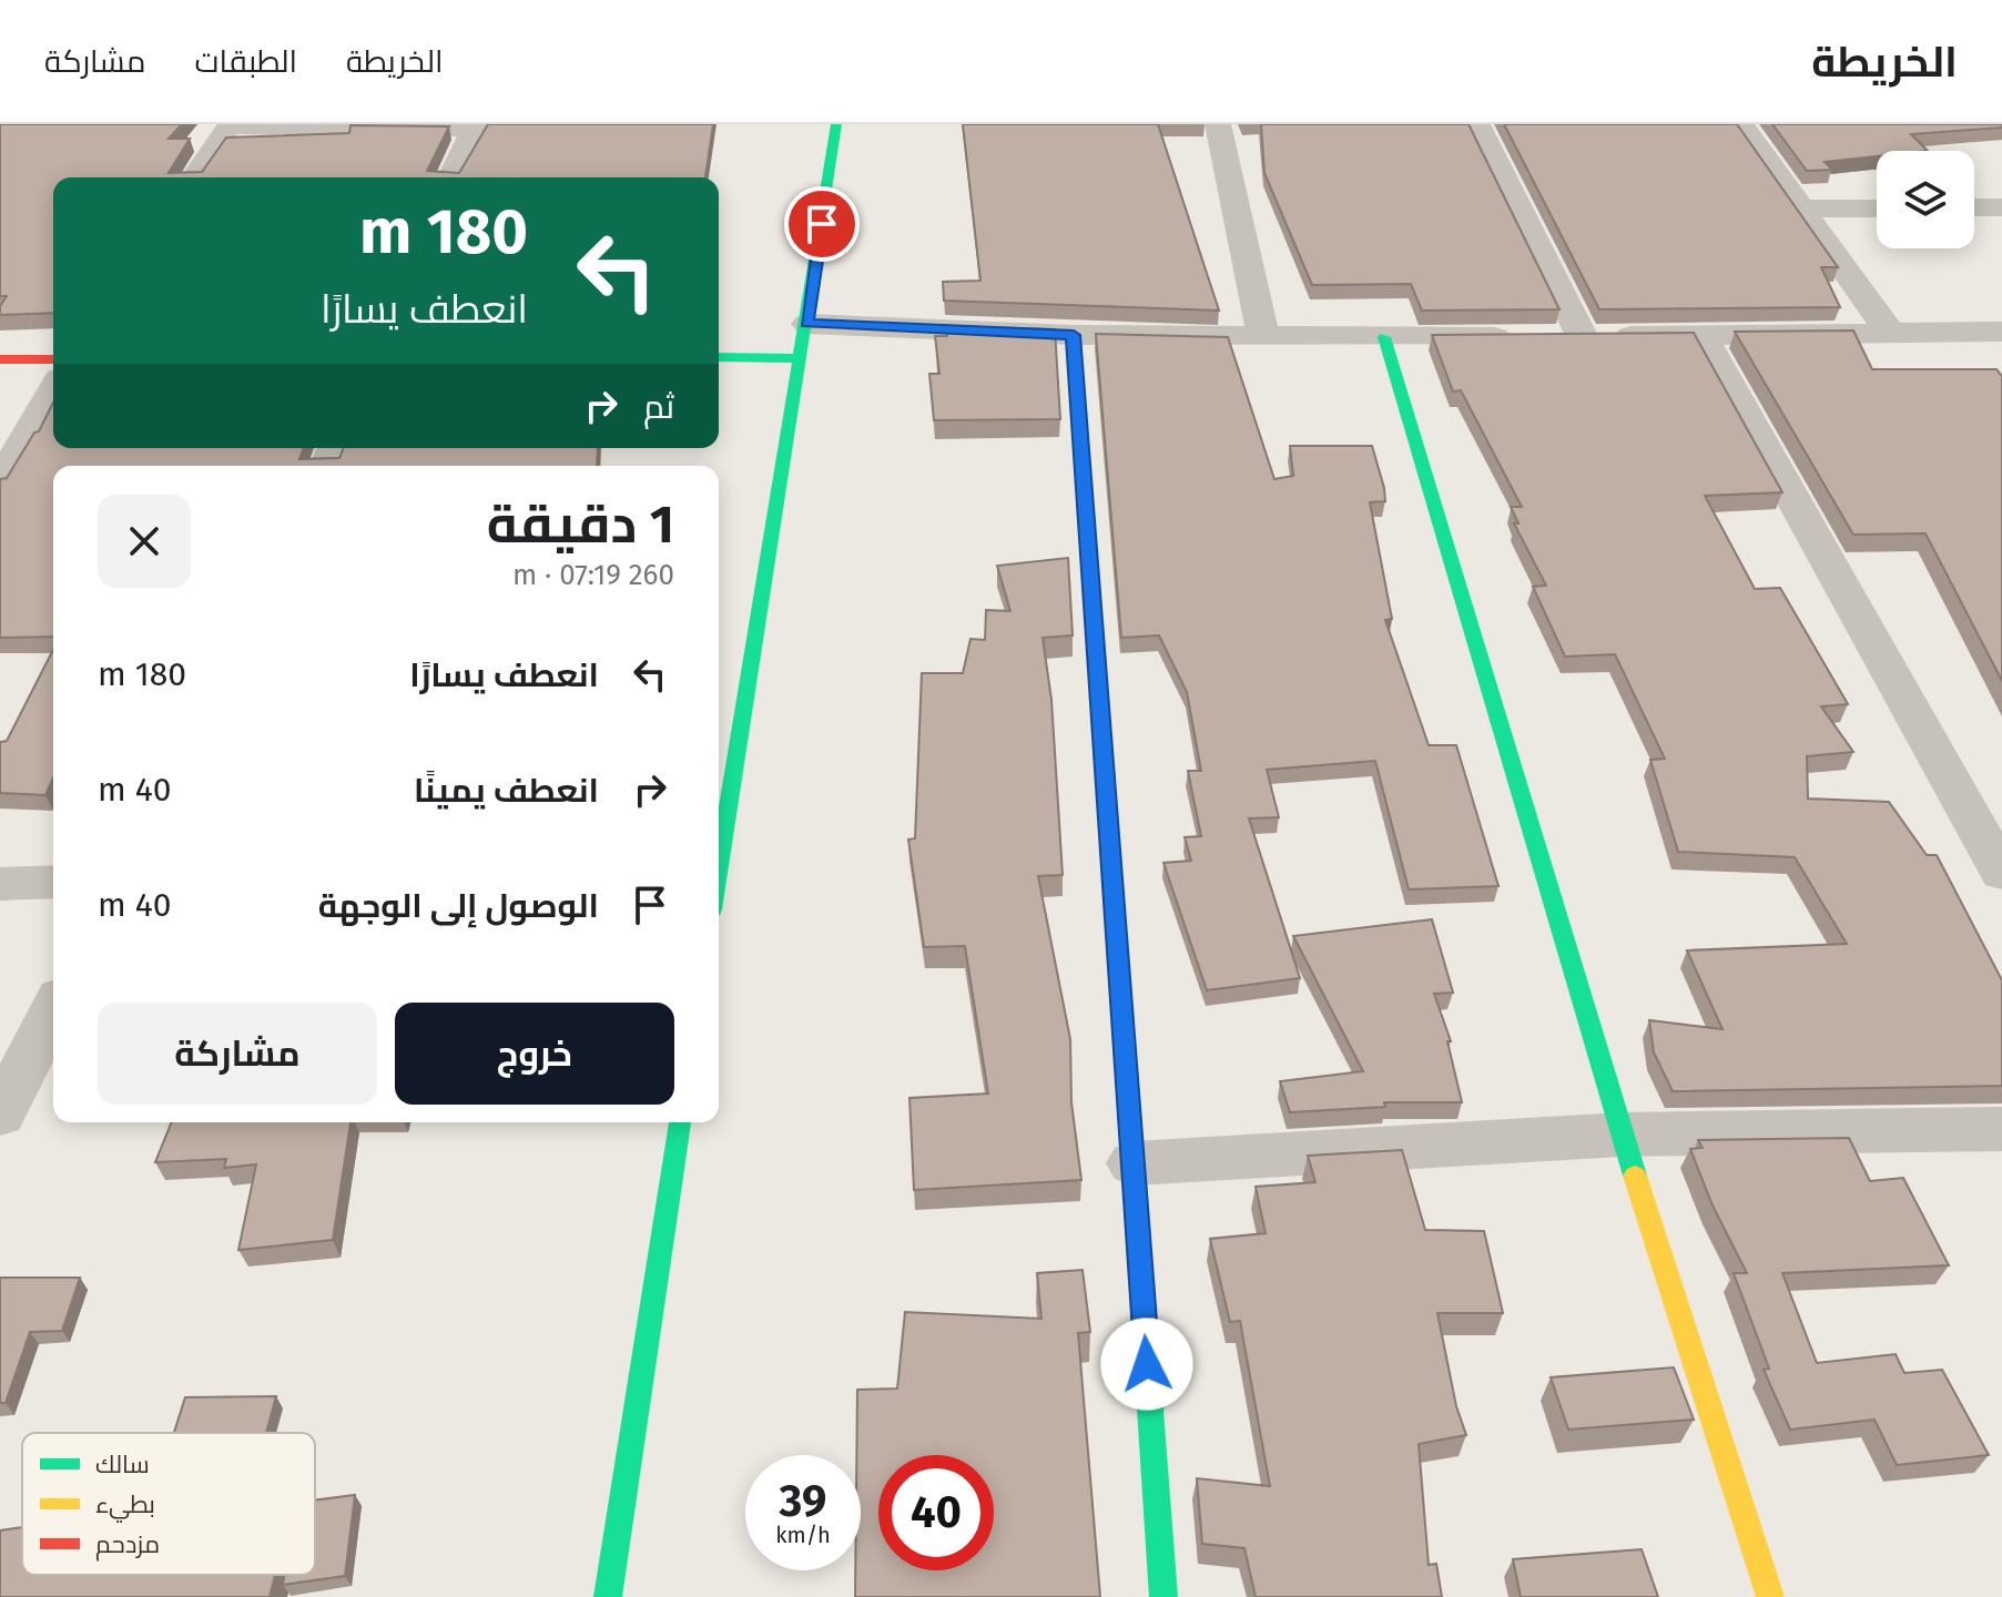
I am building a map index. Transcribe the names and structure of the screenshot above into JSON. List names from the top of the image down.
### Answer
{
  "legend": ["سالك", "بطيء", "مزدحم"],
  "page": {
    "header": "الخريطة",
    "nav": ["الخريطة", "الطبقات", "مشاركة"],
    "turn": ["180 m", "انعطف يسارًا"],
    "then": "ثم",
    "heading": ["1 دقيقة", "260 m · 07:19"],
    "list": [
      {
        "name": "انعطف يسارًا",
        "value": "180 m"
      },
      {
        "name": "انعطف يمينًا",
        "value": "40 m"
      },
      {
        "name": "الوصول إلى الوجهة",
        "value": "40 m"
      }
    ],
    "buttons": ["خروج", "مشاركة"],
    "speed": "39 km/h",
    "limit": "40"
  }
}
